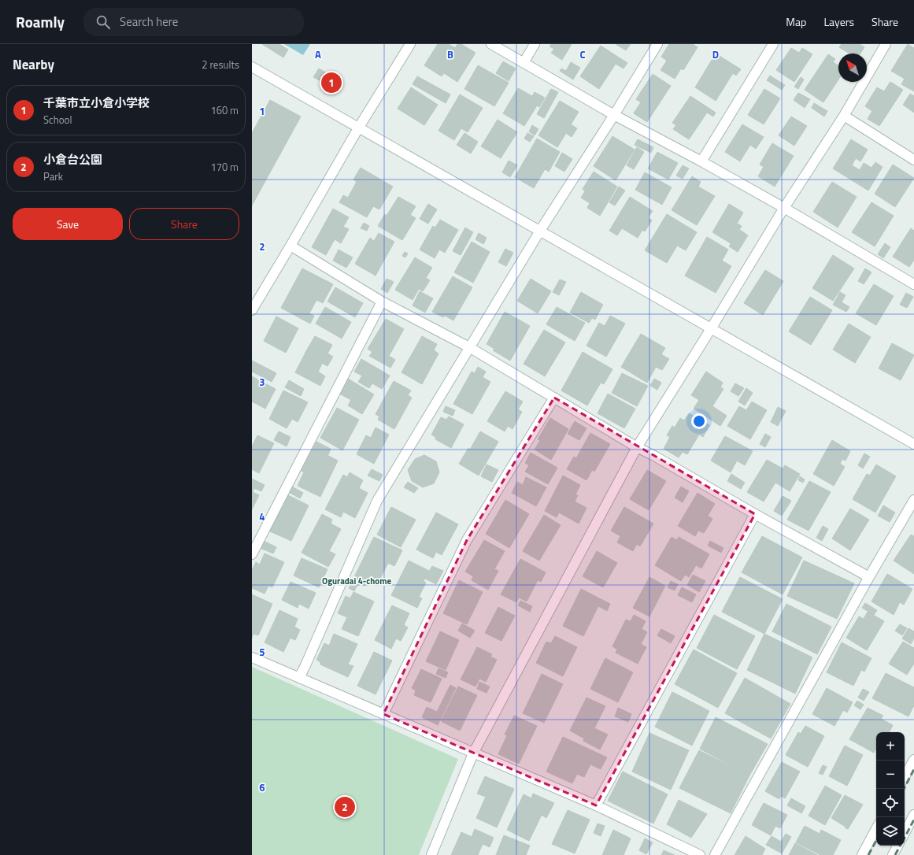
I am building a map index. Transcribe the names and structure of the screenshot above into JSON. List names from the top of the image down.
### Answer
{
  "districts": ["Oguradai 4-chome"],
  "north": "top left",
  "page": {
    "header": "Roamly",
    "search": "Search here",
    "nav": ["Map", "Layers", "Share"],
    "heading": ["Nearby", "2 results"],
    "pins": ["1", "2"],
    "list": [
      {
        "mark": "1",
        "name": "千葉市立小倉小学校",
        "note": "School",
        "value": "160 m"
      },
      {
        "mark": "2",
        "name": "小倉台公園",
        "note": "Park",
        "value": "170 m"
      }
    ],
    "buttons": ["Save", "Share"],
    "map_buttons": ["+", "−"]
  },
  "grid": {
    "columns": [
      "A",
      "B",
      "C",
      "D"
    ],
    "rows": [
      "1",
      "2",
      "3",
      "4",
      "5",
      "6"
    ]
  }
}
